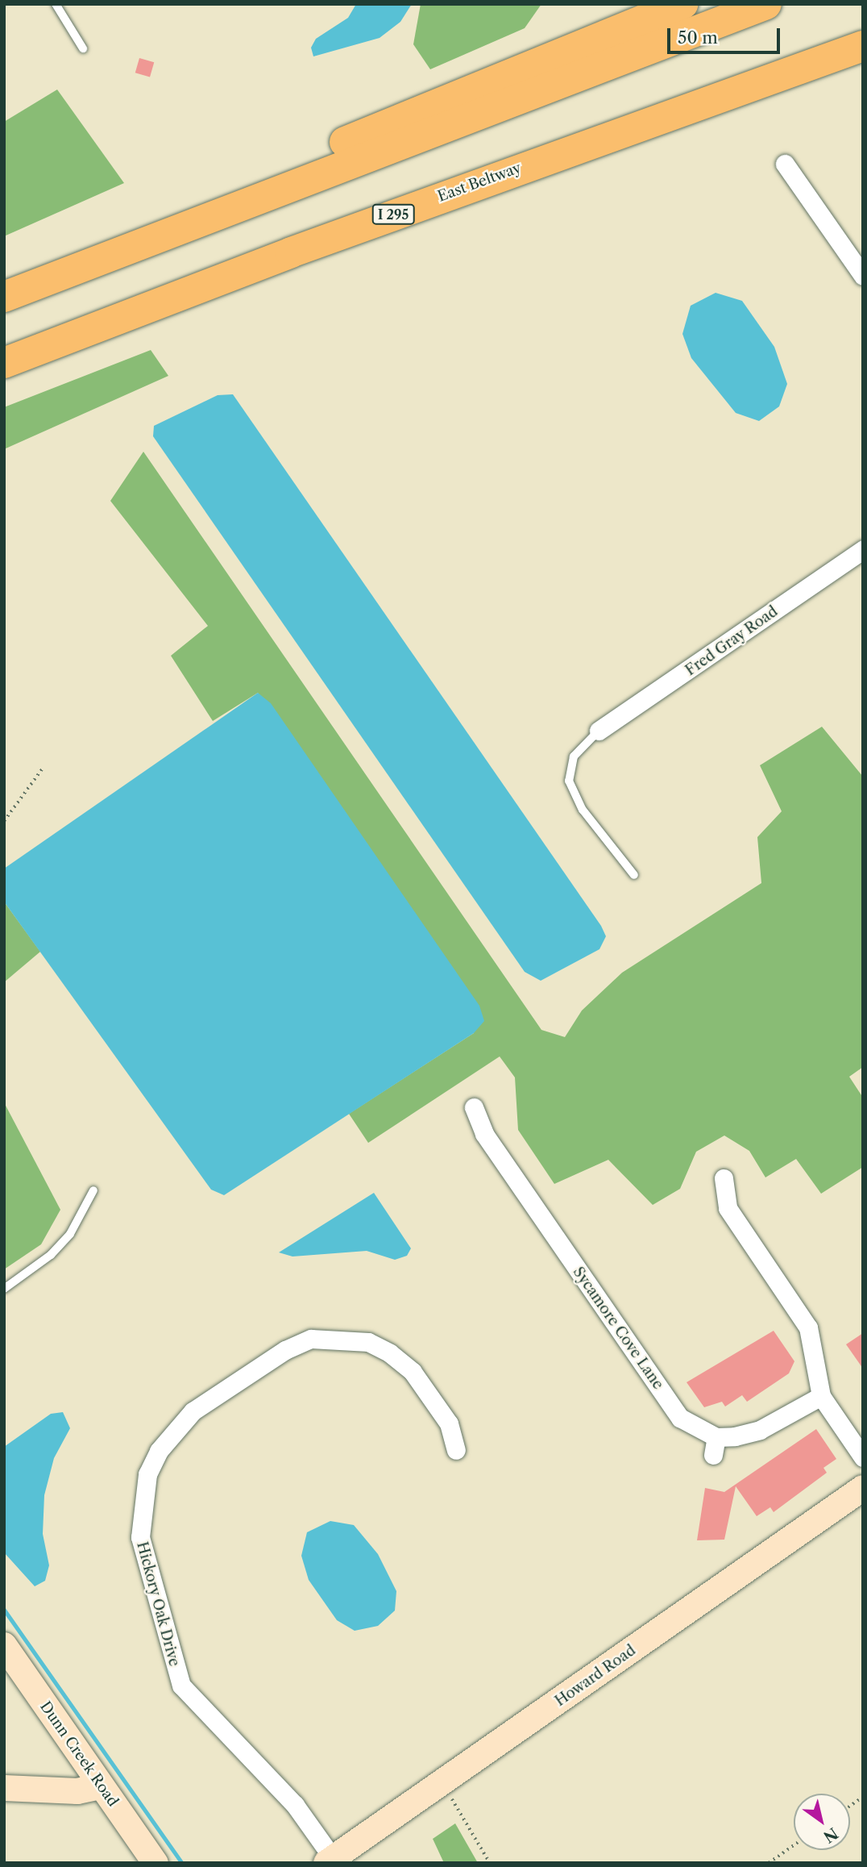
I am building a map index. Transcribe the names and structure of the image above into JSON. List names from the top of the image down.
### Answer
{
  "streets": {
    "highway": ["East Beltway", "I 295"],
    "street": [
      "Fred Gray Road",
      "Sycamore Cove Lane",
      "Hickory Oak Drive",
      "Howard Road",
      "Dunn Creek Road"
    ]
  },
  "crossings": [
    ["Hickory Oak Drive", "Howard Road"]
  ],
  "scale_bar": "50 m",
  "north": "bottom right"
}
